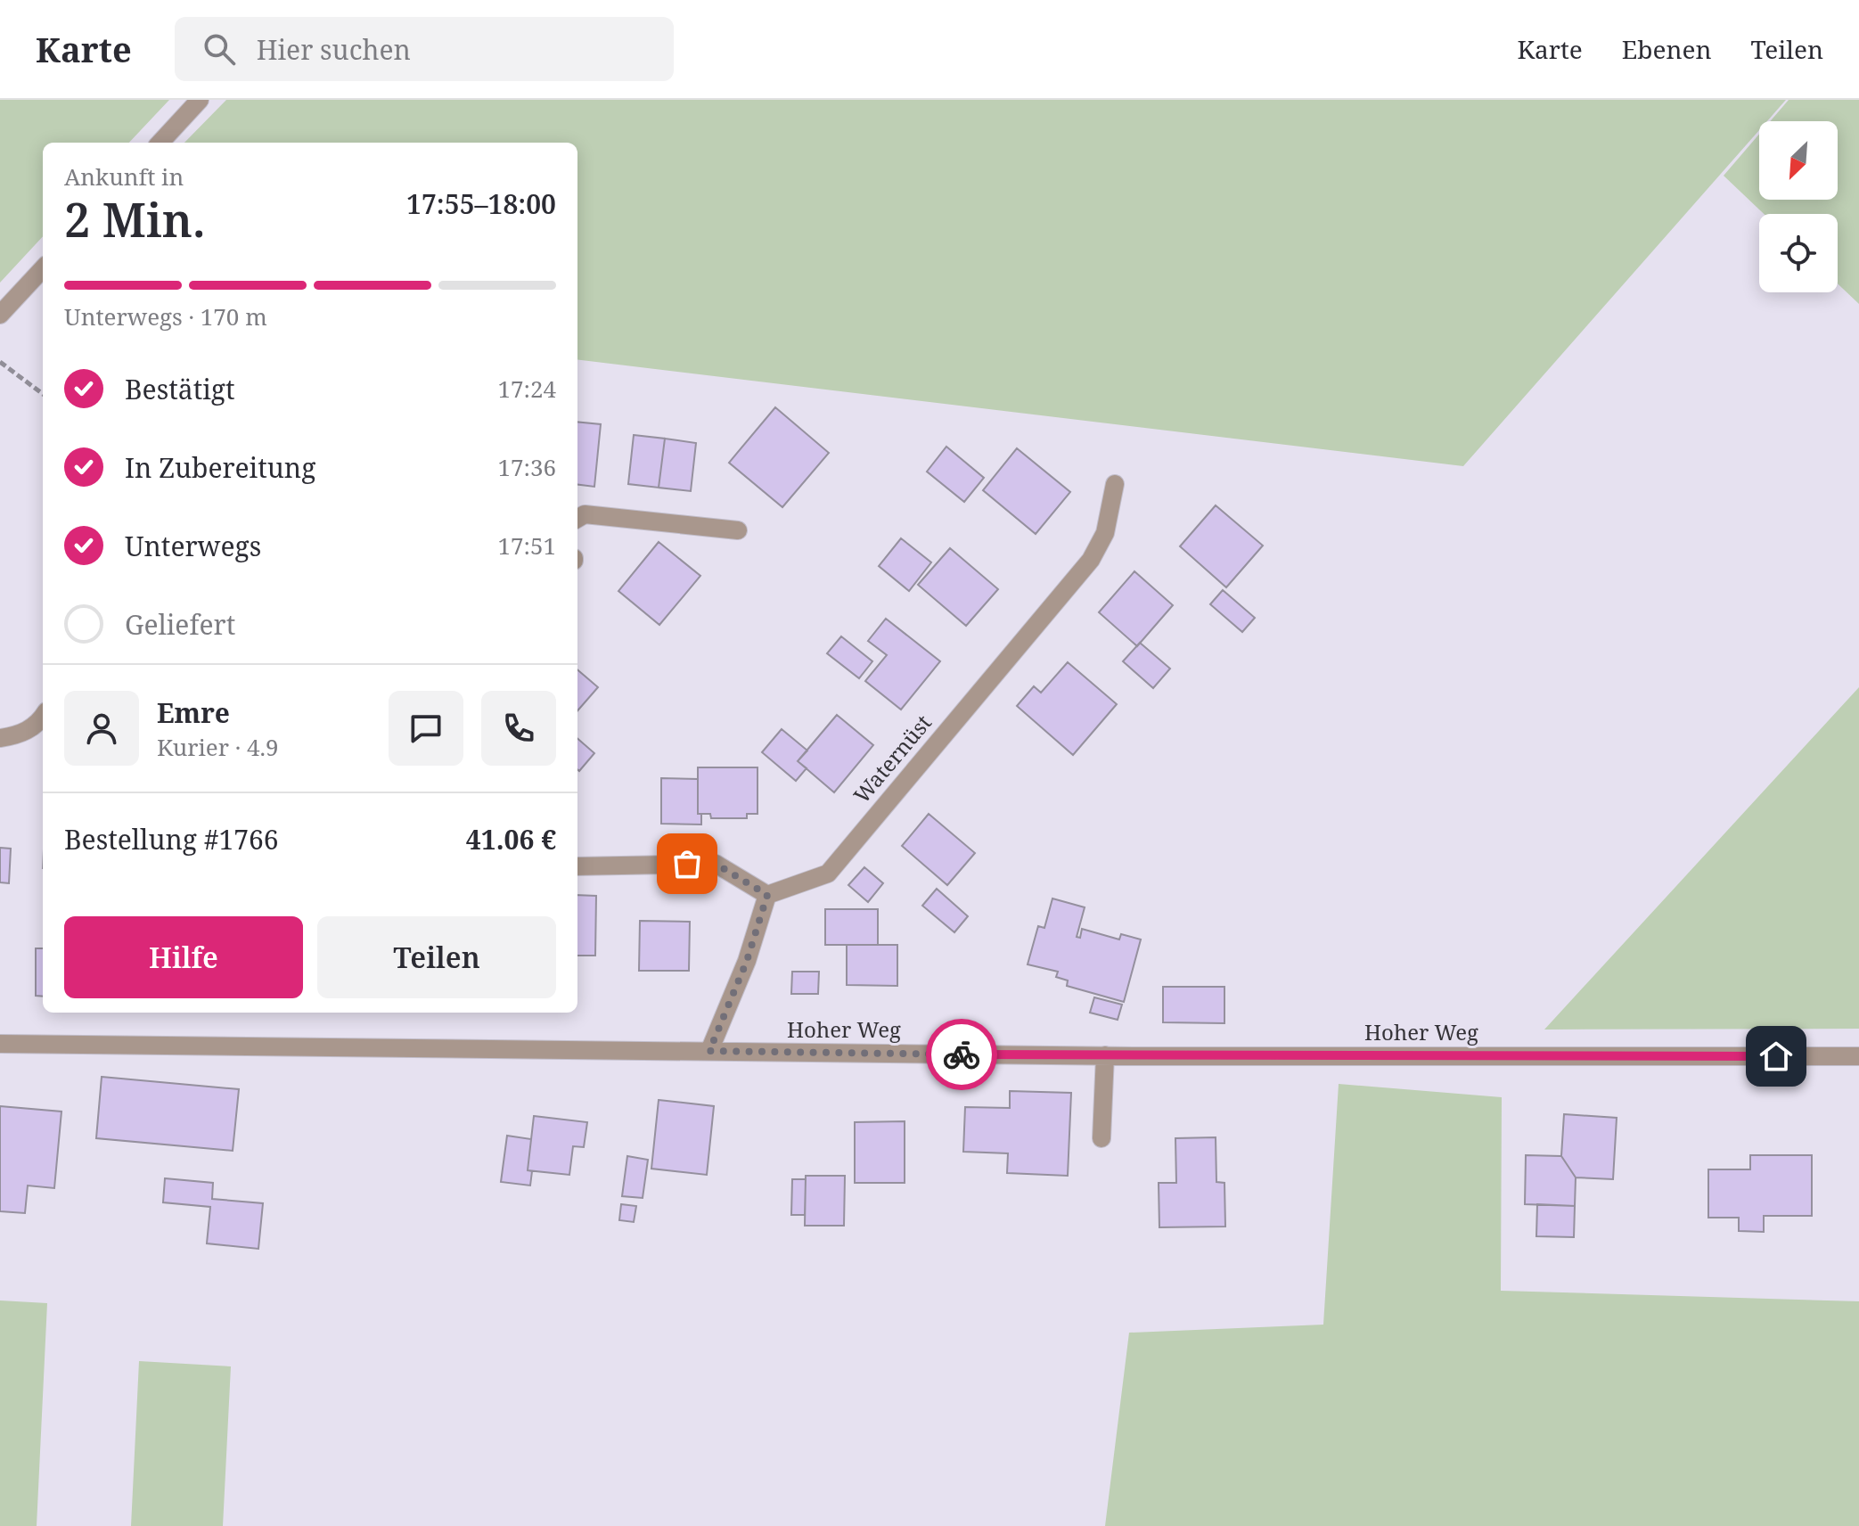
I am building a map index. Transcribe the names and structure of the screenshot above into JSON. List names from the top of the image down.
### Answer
{
  "streets": {
    "street": ["Waternüst", "Hoher Weg"]
  },
  "north": "bottom left",
  "page": {
    "header": "Karte",
    "search": "Hier suchen",
    "nav": ["Karte", "Ebenen", "Teilen"],
    "heading": ["2 Min.", "Ankunft in", "17:55–18:00"],
    "panel": [
      "Emre",
      "Kurier · 4.9",
      "Bestellung #1766",
      "41.06 €"
    ],
    "bar": "Unterwegs · 170 m",
    "list": [
      ["Bestätigt", "17:24"],
      ["In Zubereitung", "17:36"],
      ["Unterwegs", "17:51"],
      "Geliefert"
    ],
    "buttons": ["Hilfe", "Teilen"]
  }
}
